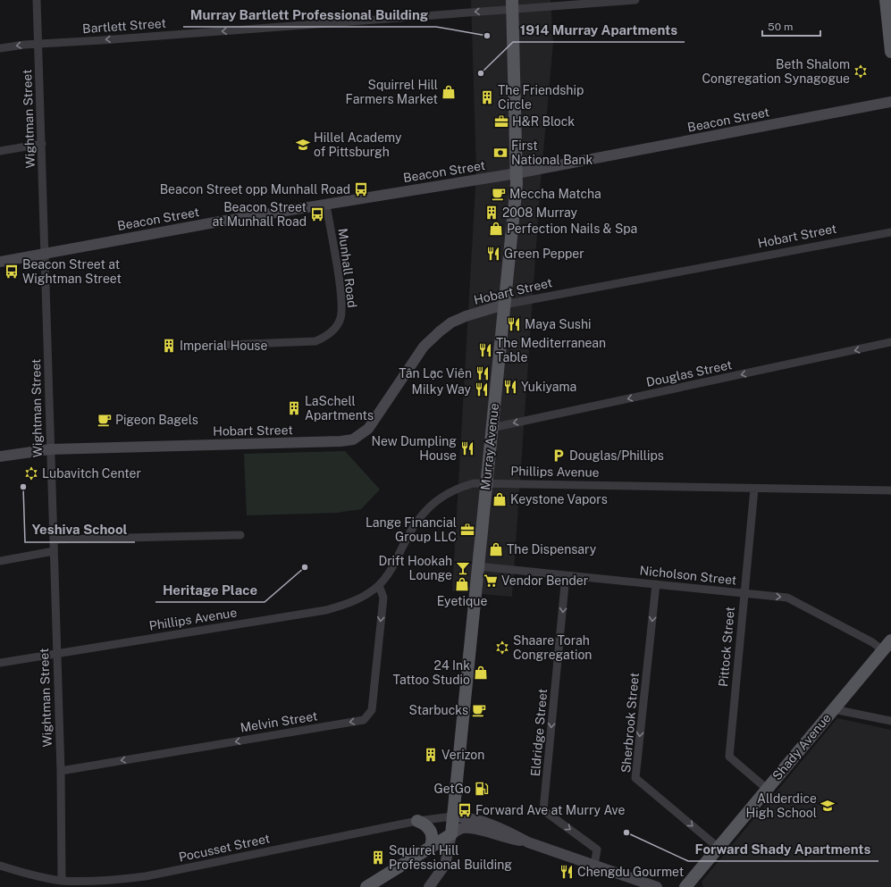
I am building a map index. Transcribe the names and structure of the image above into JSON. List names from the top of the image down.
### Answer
{
  "streets": {
    "main road": [
      "Beacon Street",
      "Hobart Street",
      "Murray Avenue",
      "Shady Avenue"
    ],
    "street": [
      "Bartlett Street",
      "Wightman Street",
      "Munhall Road",
      "Douglas Street",
      "Phillips Avenue",
      "Nicholson Street",
      "Pittock Street",
      "Melvin Street",
      "Sherbrook Street",
      "Eldridge Street",
      "Pocusset Street"
    ]
  },
  "crossings": [
    ["Bartlett Street", "Wightman Street"],
    ["Bartlett Street", "Murray Avenue"],
    ["Wightman Street", "Beacon Street"],
    ["Wightman Street", "Hobart Street"],
    ["Wightman Street", "Phillips Avenue"],
    ["Wightman Street", "Melvin Street"],
    ["Wightman Street", "Pocusset Street"],
    ["Beacon Street", "Munhall Road"],
    ["Beacon Street", "Murray Avenue"],
    ["Hobart Street", "Murray Avenue"],
    ["Douglas Street", "Murray Avenue"],
    ["Murray Avenue", "Phillips Avenue"],
    ["Murray Avenue", "Nicholson Street"],
    ["Murray Avenue", "Pocusset Street"],
    ["Phillips Avenue", "Pittock Street"],
    ["Phillips Avenue", "Melvin Street"],
    ["Nicholson Street", "Pittock Street"],
    ["Nicholson Street", "Sherbrook Street"],
    ["Nicholson Street", "Eldridge Street"],
    ["Nicholson Street", "Shady Avenue"],
    ["Pittock Street", "Shady Avenue"],
    ["Sherbrook Street", "Shady Avenue"]
  ],
  "one_way": [
    "Bartlett Street",
    "Douglas Street",
    "Nicholson Street",
    "Melvin Street",
    "Sherbrook Street",
    "Eldridge Street"
  ],
  "places": {
    "other": [
      "Murray Bartlett Professional Building",
      "1914 Murray Apartments",
      "Yeshiva School",
      "Heritage Place",
      "Forward Shady Apartments"
    ],
    "synagogue": ["Beth Shalom Congregation Synagogue", "Lubavitch Center", "Shaare Torah Congregation"],
    "shop": [
      "Squirrel Hill Farmers Market",
      "Perfection Nails & Spa",
      "Keystone Vapors",
      "The Dispensary",
      "Eyetique",
      "24 Ink Tattoo Studio"
    ],
    "building": [
      "The Friendship Circle",
      "2008 Murray",
      "Imperial House",
      "LaSchell Apartments",
      "Verizon",
      "Squirrel Hill Professional Building"
    ],
    "office": ["H&R Block", "Lange Financial Group LLC"],
    "school or university": ["Hillel Academy of Pittsburgh", "Allderdice High School"],
    "bank": ["First National Bank"],
    "bus stop": [
      "Beacon Street opp Munhall Road",
      "Beacon Street at Munhall Road",
      "Beacon Street at Wightman Street",
      "Forward Ave at Murry Ave"
    ],
    "cafe": ["Meccha Matcha", "Pigeon Bagels", "Starbucks"],
    "restaurant": [
      "Green Pepper",
      "Maya Sushi",
      "The Mediterranean Table",
      "Tân Lạc Viên",
      "Yukiyama",
      "Milky Way",
      "New Dumpling House",
      "Chengdu Gourmet"
    ],
    "parking": ["Douglas/Phillips"],
    "bar": ["Drift Hookah Lounge"],
    "supermarket": ["Vendor Bender"],
    "fuel station": ["GetGo"]
  },
  "scale_bar": "50 m"
}
